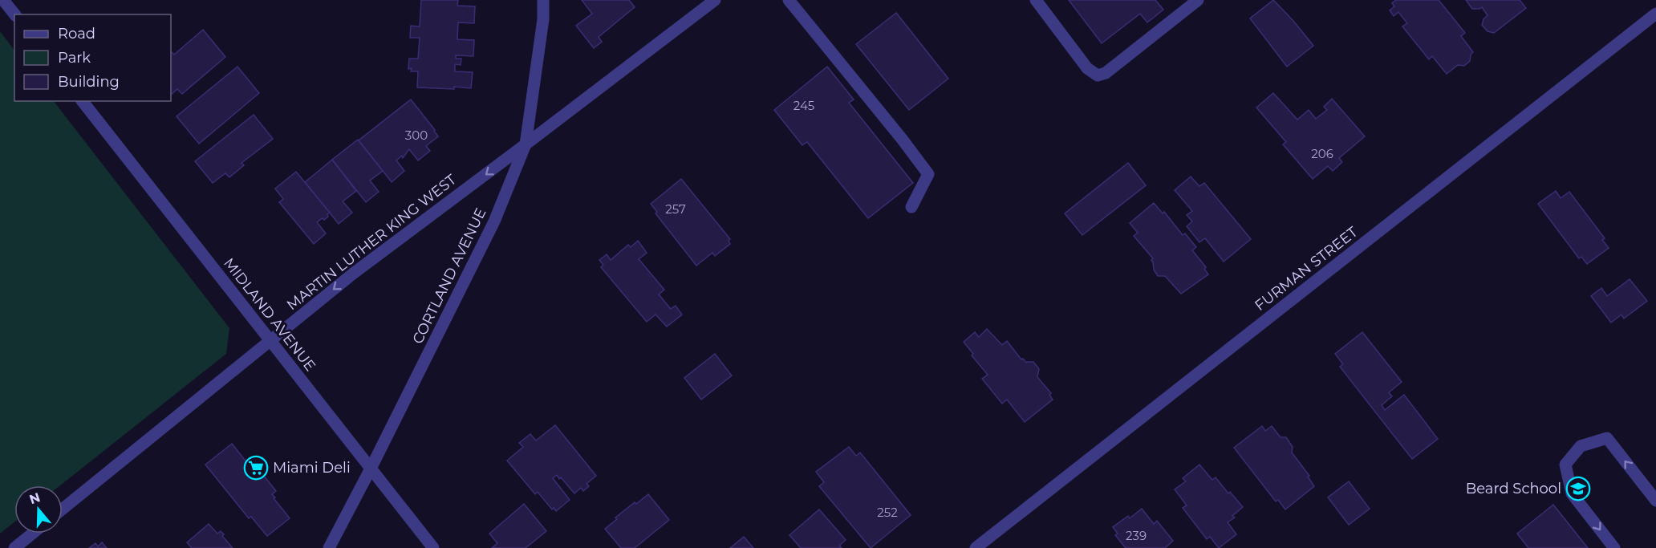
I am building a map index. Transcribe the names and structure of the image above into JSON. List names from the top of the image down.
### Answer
{
  "streets": {
    "street": [
      "MARTIN LUTHER KING WEST",
      "FURMAN STREET",
      "CORTLAND AVENUE",
      "MIDLAND AVENUE"
    ]
  },
  "crossings": [
    ["MARTIN LUTHER KING WEST", "CORTLAND AVENUE"],
    ["MARTIN LUTHER KING WEST", "MIDLAND AVENUE"],
    ["CORTLAND AVENUE", "MIDLAND AVENUE"]
  ],
  "one_way": ["MARTIN LUTHER KING WEST"],
  "places": {
    "supermarket": ["Miami Deli"],
    "school or university": ["Beard School"]
  },
  "house_numbers": [
    "245",
    "300",
    "206",
    "257",
    "252",
    "239"
  ],
  "legend": ["Road", "Park", "Building"],
  "north": "top"
}
